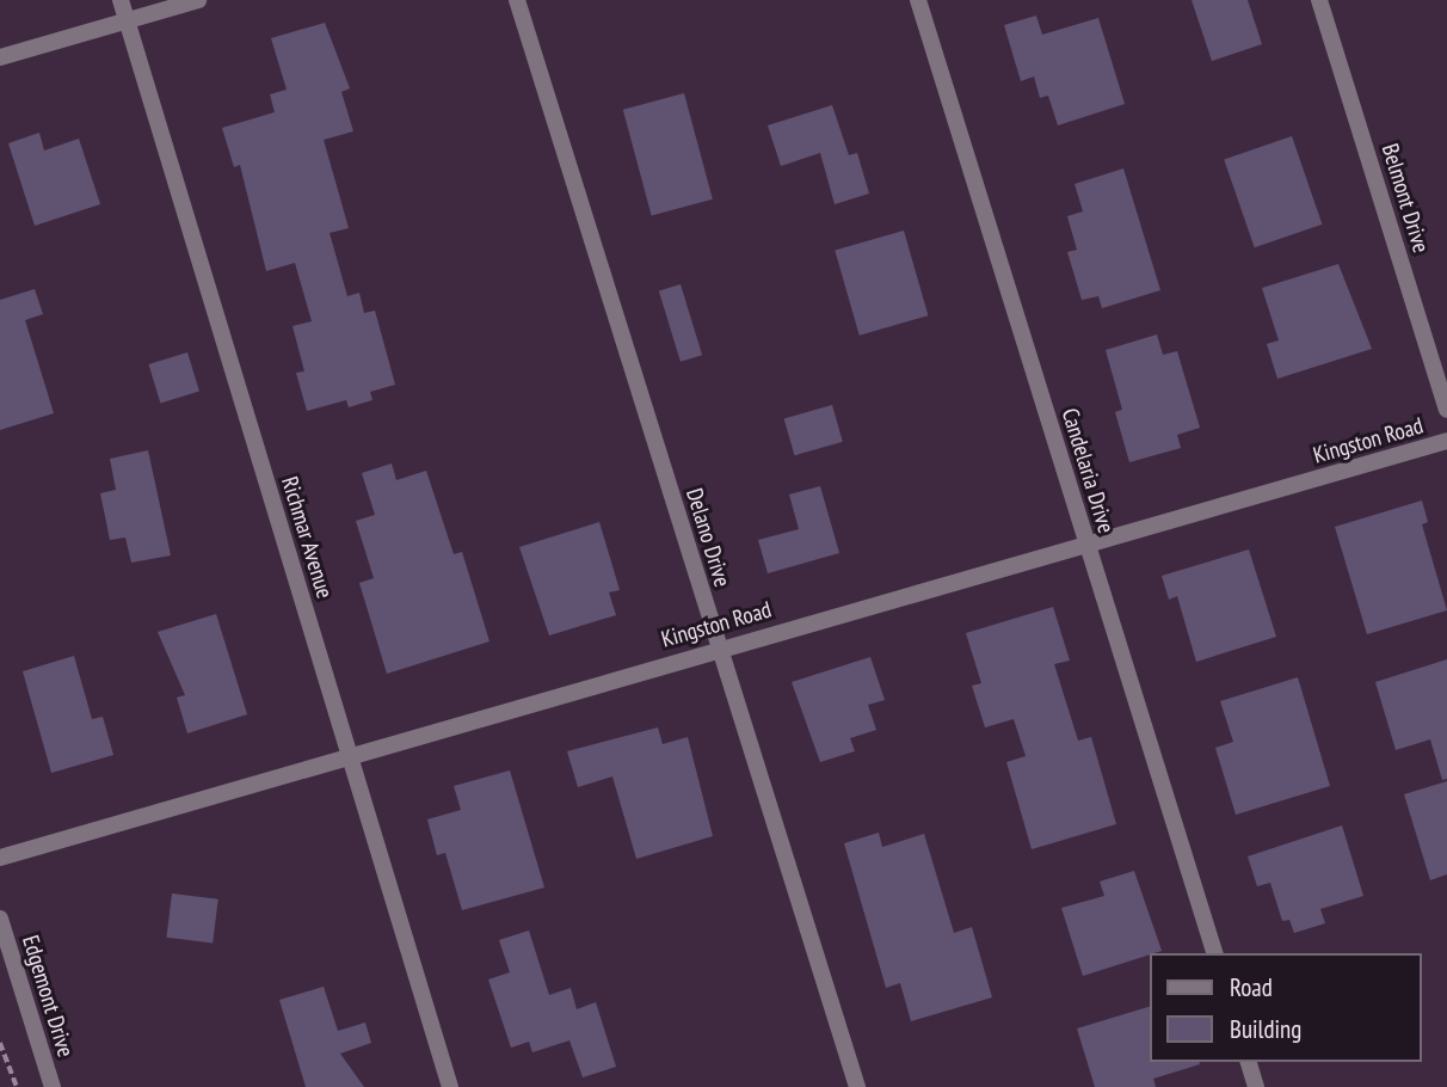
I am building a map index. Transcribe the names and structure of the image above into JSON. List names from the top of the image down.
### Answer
{
  "streets": {
    "street": [
      "Belmont Drive",
      "Kingston Road",
      "Candelaria Drive",
      "Richmar Avenue",
      "Delano Drive",
      "Edgemont Drive"
    ]
  },
  "crossings": [
    ["Kingston Road", "Candelaria Drive"],
    ["Kingston Road", "Richmar Avenue"],
    ["Kingston Road", "Delano Drive"]
  ],
  "legend": ["Road", "Building"]
}
